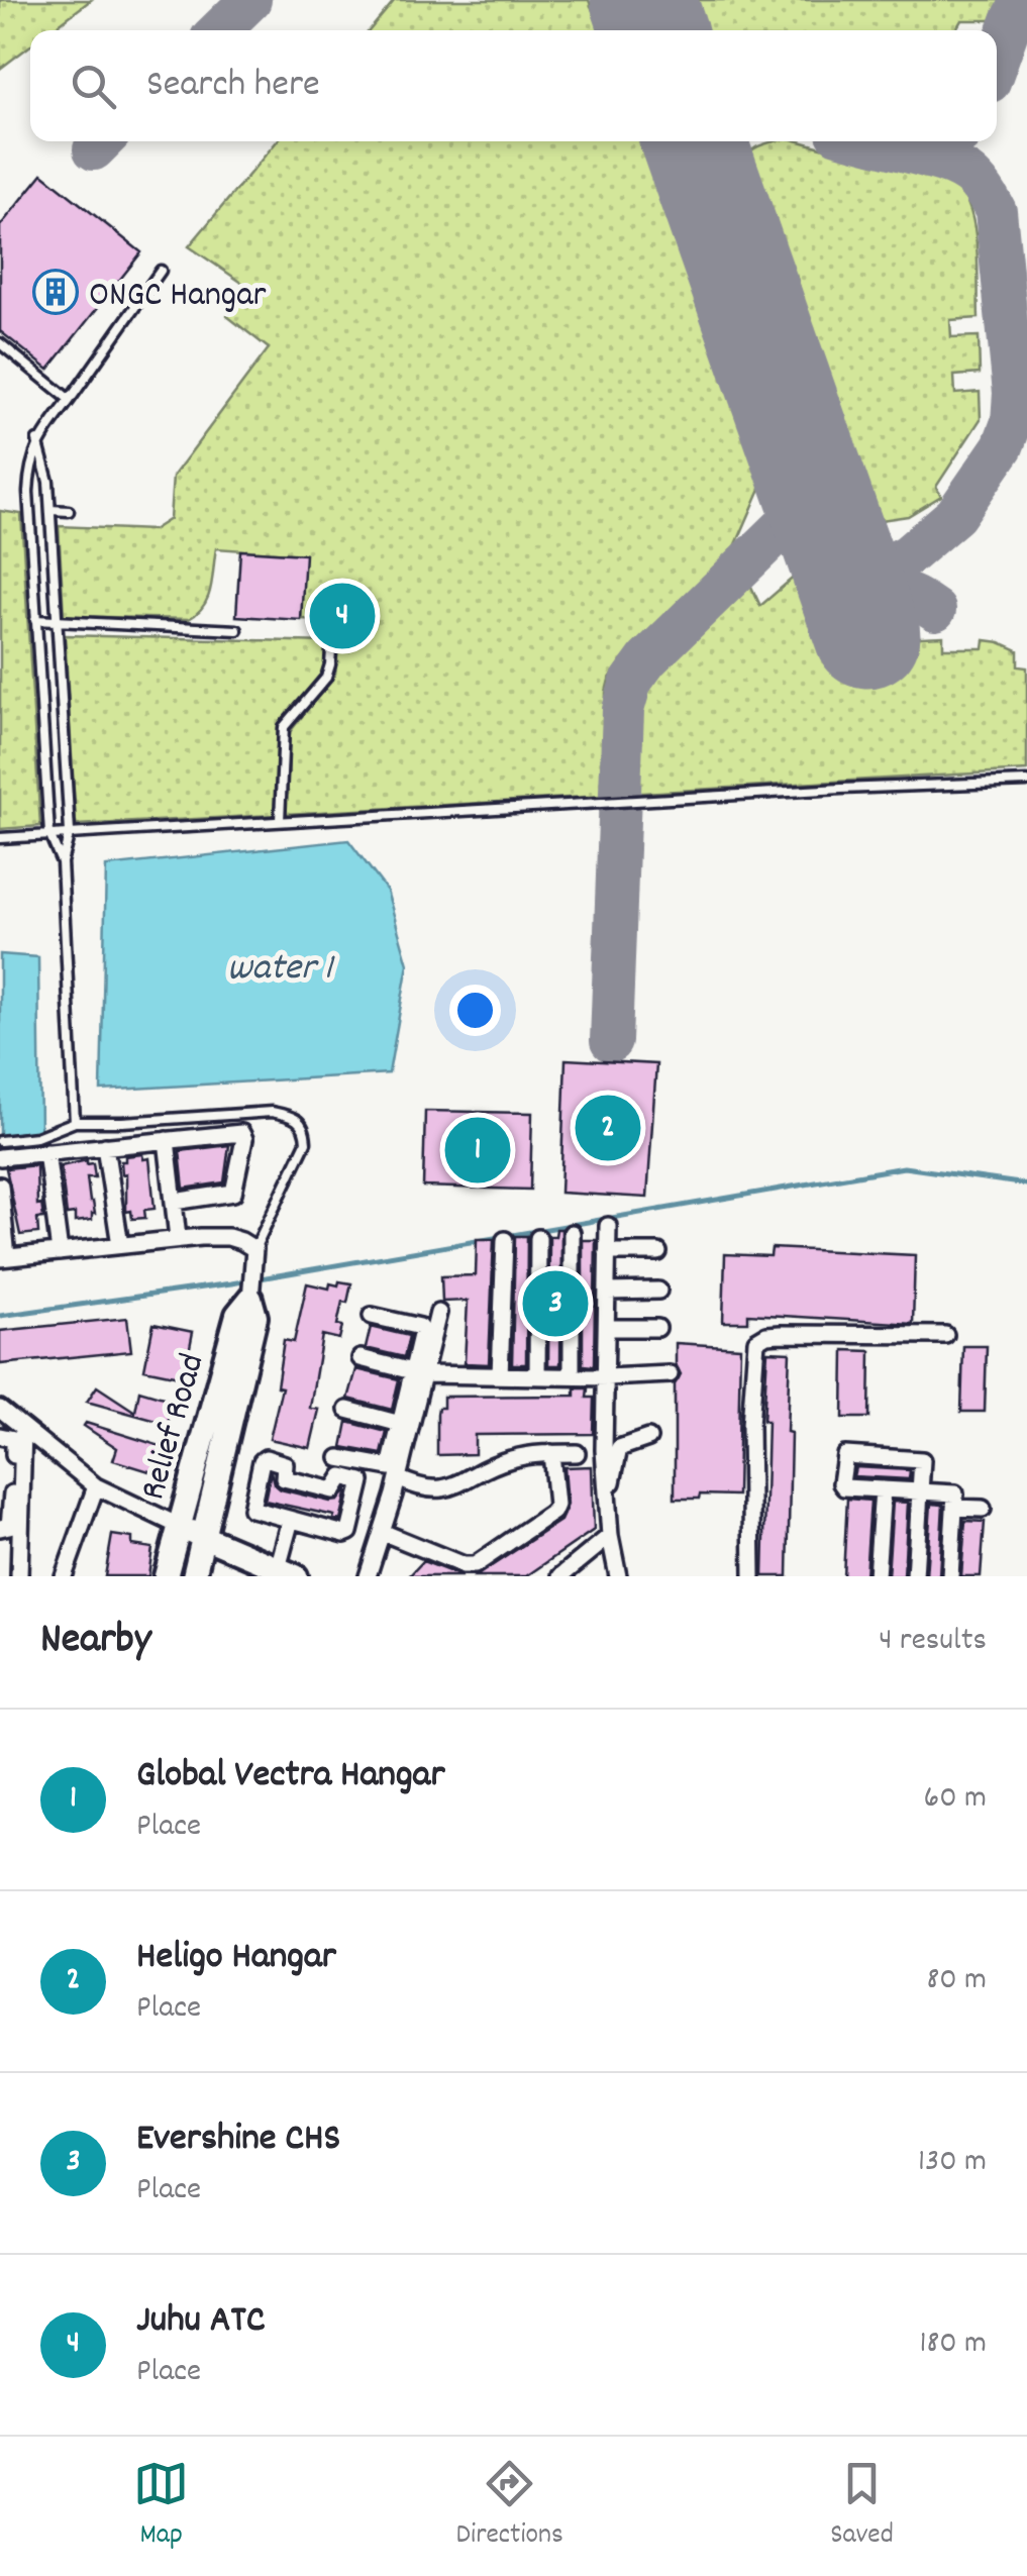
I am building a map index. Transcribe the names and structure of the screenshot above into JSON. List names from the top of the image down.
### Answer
{
  "streets": {
    "street": ["Relief Road"]
  },
  "water": ["water 1"],
  "places": {
    "building": ["ONGC Hangar"]
  },
  "page": {
    "search": "Search here",
    "pins": [
      "4",
      "2",
      "1",
      "3"
    ],
    "heading": ["Nearby", "4 results"],
    "list": [
      {
        "mark": "1",
        "name": "Global Vectra Hangar",
        "note": "Place",
        "value": "60 m"
      },
      {
        "mark": "2",
        "name": "Heligo Hangar",
        "note": "Place",
        "value": "80 m"
      },
      {
        "mark": "3",
        "name": "Evershine CHS",
        "note": "Place",
        "value": "130 m"
      },
      {
        "mark": "4",
        "name": "Juhu ATC",
        "note": "Place",
        "value": "180 m"
      }
    ],
    "nav": ["Map", "Directions", "Saved"]
  }
}
